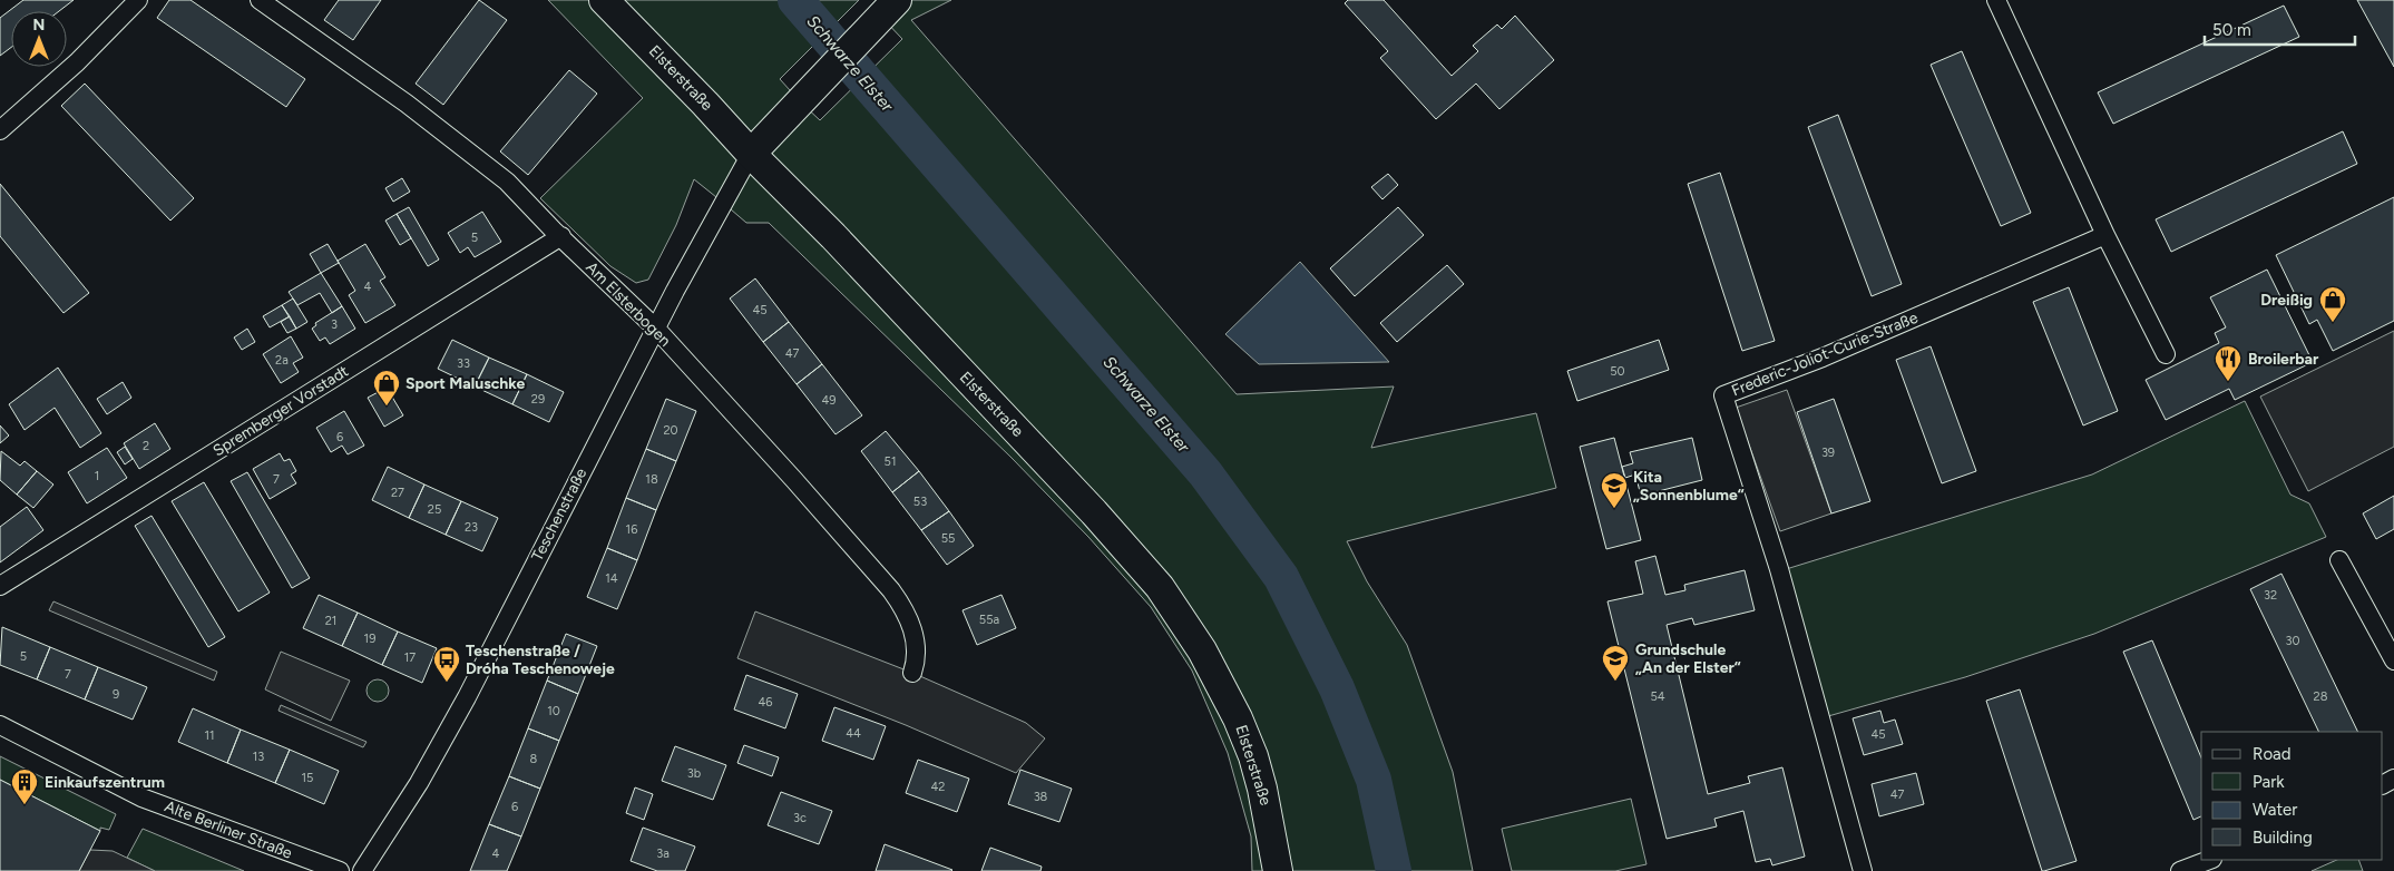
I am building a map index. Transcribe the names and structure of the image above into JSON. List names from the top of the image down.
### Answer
{
  "streets": {
    "main road": ["Elsterstraße"],
    "street": [
      "Am Elsterbogen",
      "Frederic-Joliot-Curie-Straße",
      "Spremberger Vorstadt",
      "Teschenstraße",
      "Alte Berliner Straße"
    ]
  },
  "crossings": [
    ["Elsterstraße", "Teschenstraße"],
    ["Am Elsterbogen", "Spremberger Vorstadt"],
    ["Am Elsterbogen", "Teschenstraße"]
  ],
  "water": ["Schwarze Elster"],
  "places": {
    "shop": ["Dreißig", "Sport Maluschke"],
    "restaurant": ["Broilerbar"],
    "school or university": ["Kita „Sonnenblume“", "Grundschule „An der Elster“"],
    "bus stop": ["Teschenstraße / Dróha Teschenoweje"],
    "building": ["Einkaufszentrum"]
  },
  "house_numbers": [
    "5",
    "4",
    "45",
    "3",
    "47",
    "2a",
    "33",
    "50",
    "29",
    "49",
    "20",
    "6",
    "2",
    "39",
    "51",
    "1",
    "7",
    "18",
    "27",
    "53",
    "25",
    "23",
    "16",
    "55",
    "14",
    "32",
    "55a",
    "21",
    "19",
    "30",
    "5",
    "17",
    "7",
    "9",
    "54",
    "28",
    "46",
    "10",
    "44",
    "45",
    "11",
    "13",
    "8",
    "3b",
    "15",
    "42",
    "47",
    "38",
    "6",
    "3c",
    "4",
    "3a"
  ],
  "legend": [
    "Road",
    "Park",
    "Water",
    "Building"
  ],
  "scale_bar": "50 m",
  "north": "top"
}
